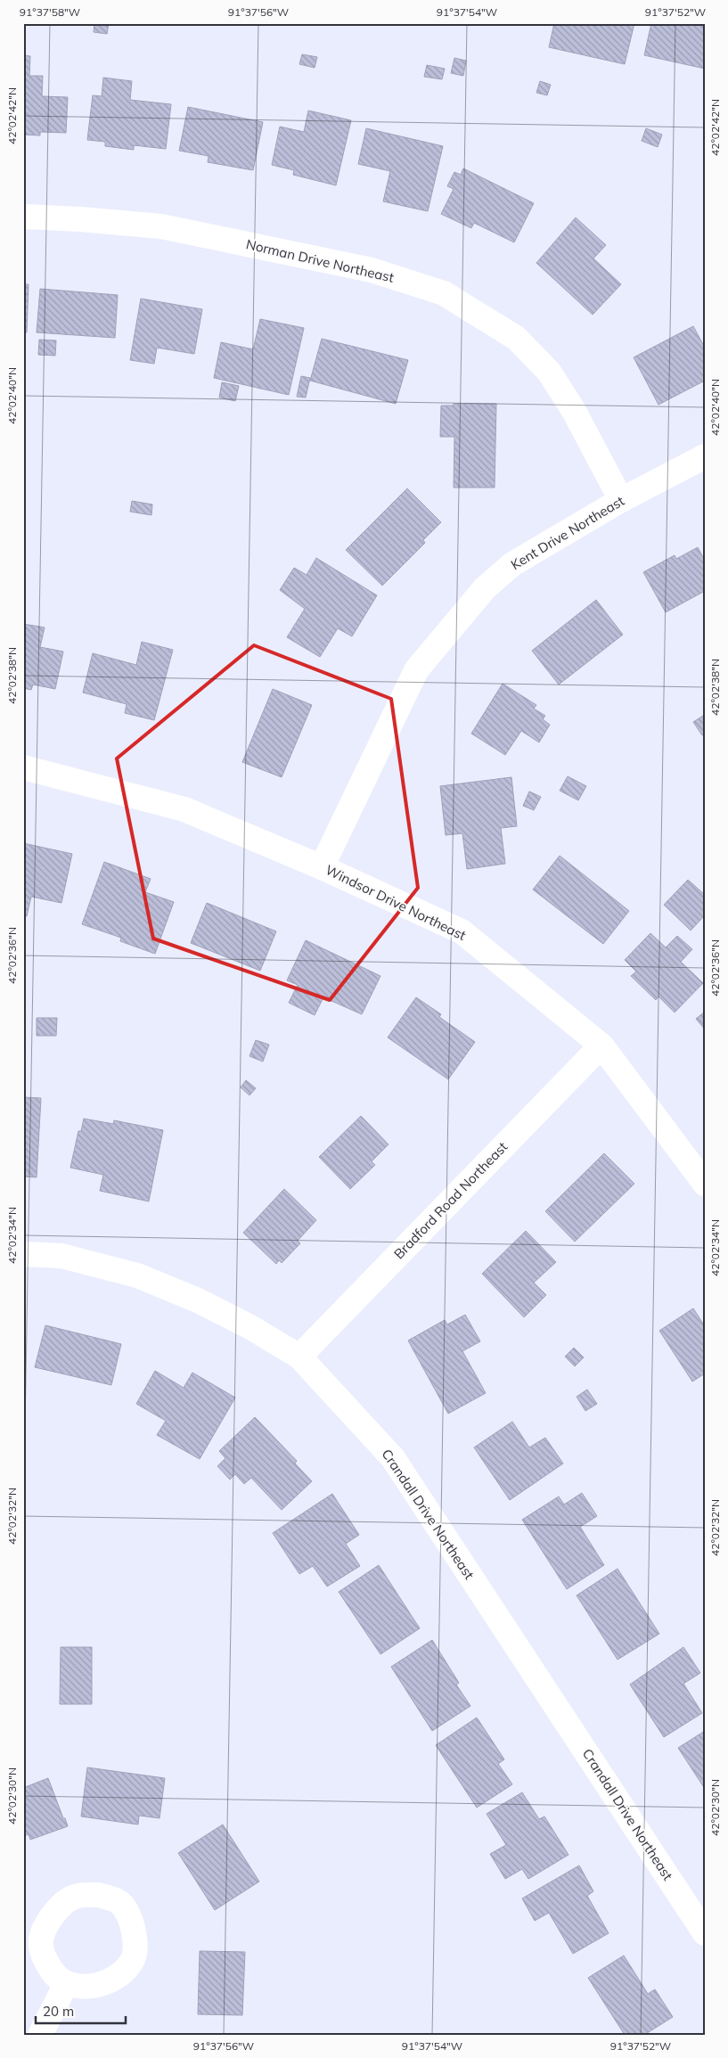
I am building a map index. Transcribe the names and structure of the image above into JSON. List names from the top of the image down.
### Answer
{
  "streets": {
    "street": [
      "Norman Drive Northeast",
      "Kent Drive Northeast",
      "Windsor Drive Northeast",
      "Bradford Road Northeast",
      "Crandall Drive Northeast"
    ]
  },
  "crossings": [
    ["Norman Drive Northeast", "Kent Drive Northeast"],
    ["Kent Drive Northeast", "Windsor Drive Northeast"],
    ["Windsor Drive Northeast", "Bradford Road Northeast"],
    ["Bradford Road Northeast", "Crandall Drive Northeast"]
  ],
  "scale_bar": "20 m",
  "coordinates": [
    "91°37'58\"W",
    "91°37'56\"W",
    "91°37'54\"W",
    "91°37'52\"W",
    "42°02'42\"N",
    "42°02'40\"N",
    "42°02'38\"N",
    "42°02'36\"N",
    "42°02'34\"N",
    "42°02'32\"N",
    "42°02'30\"N"
  ]
}
